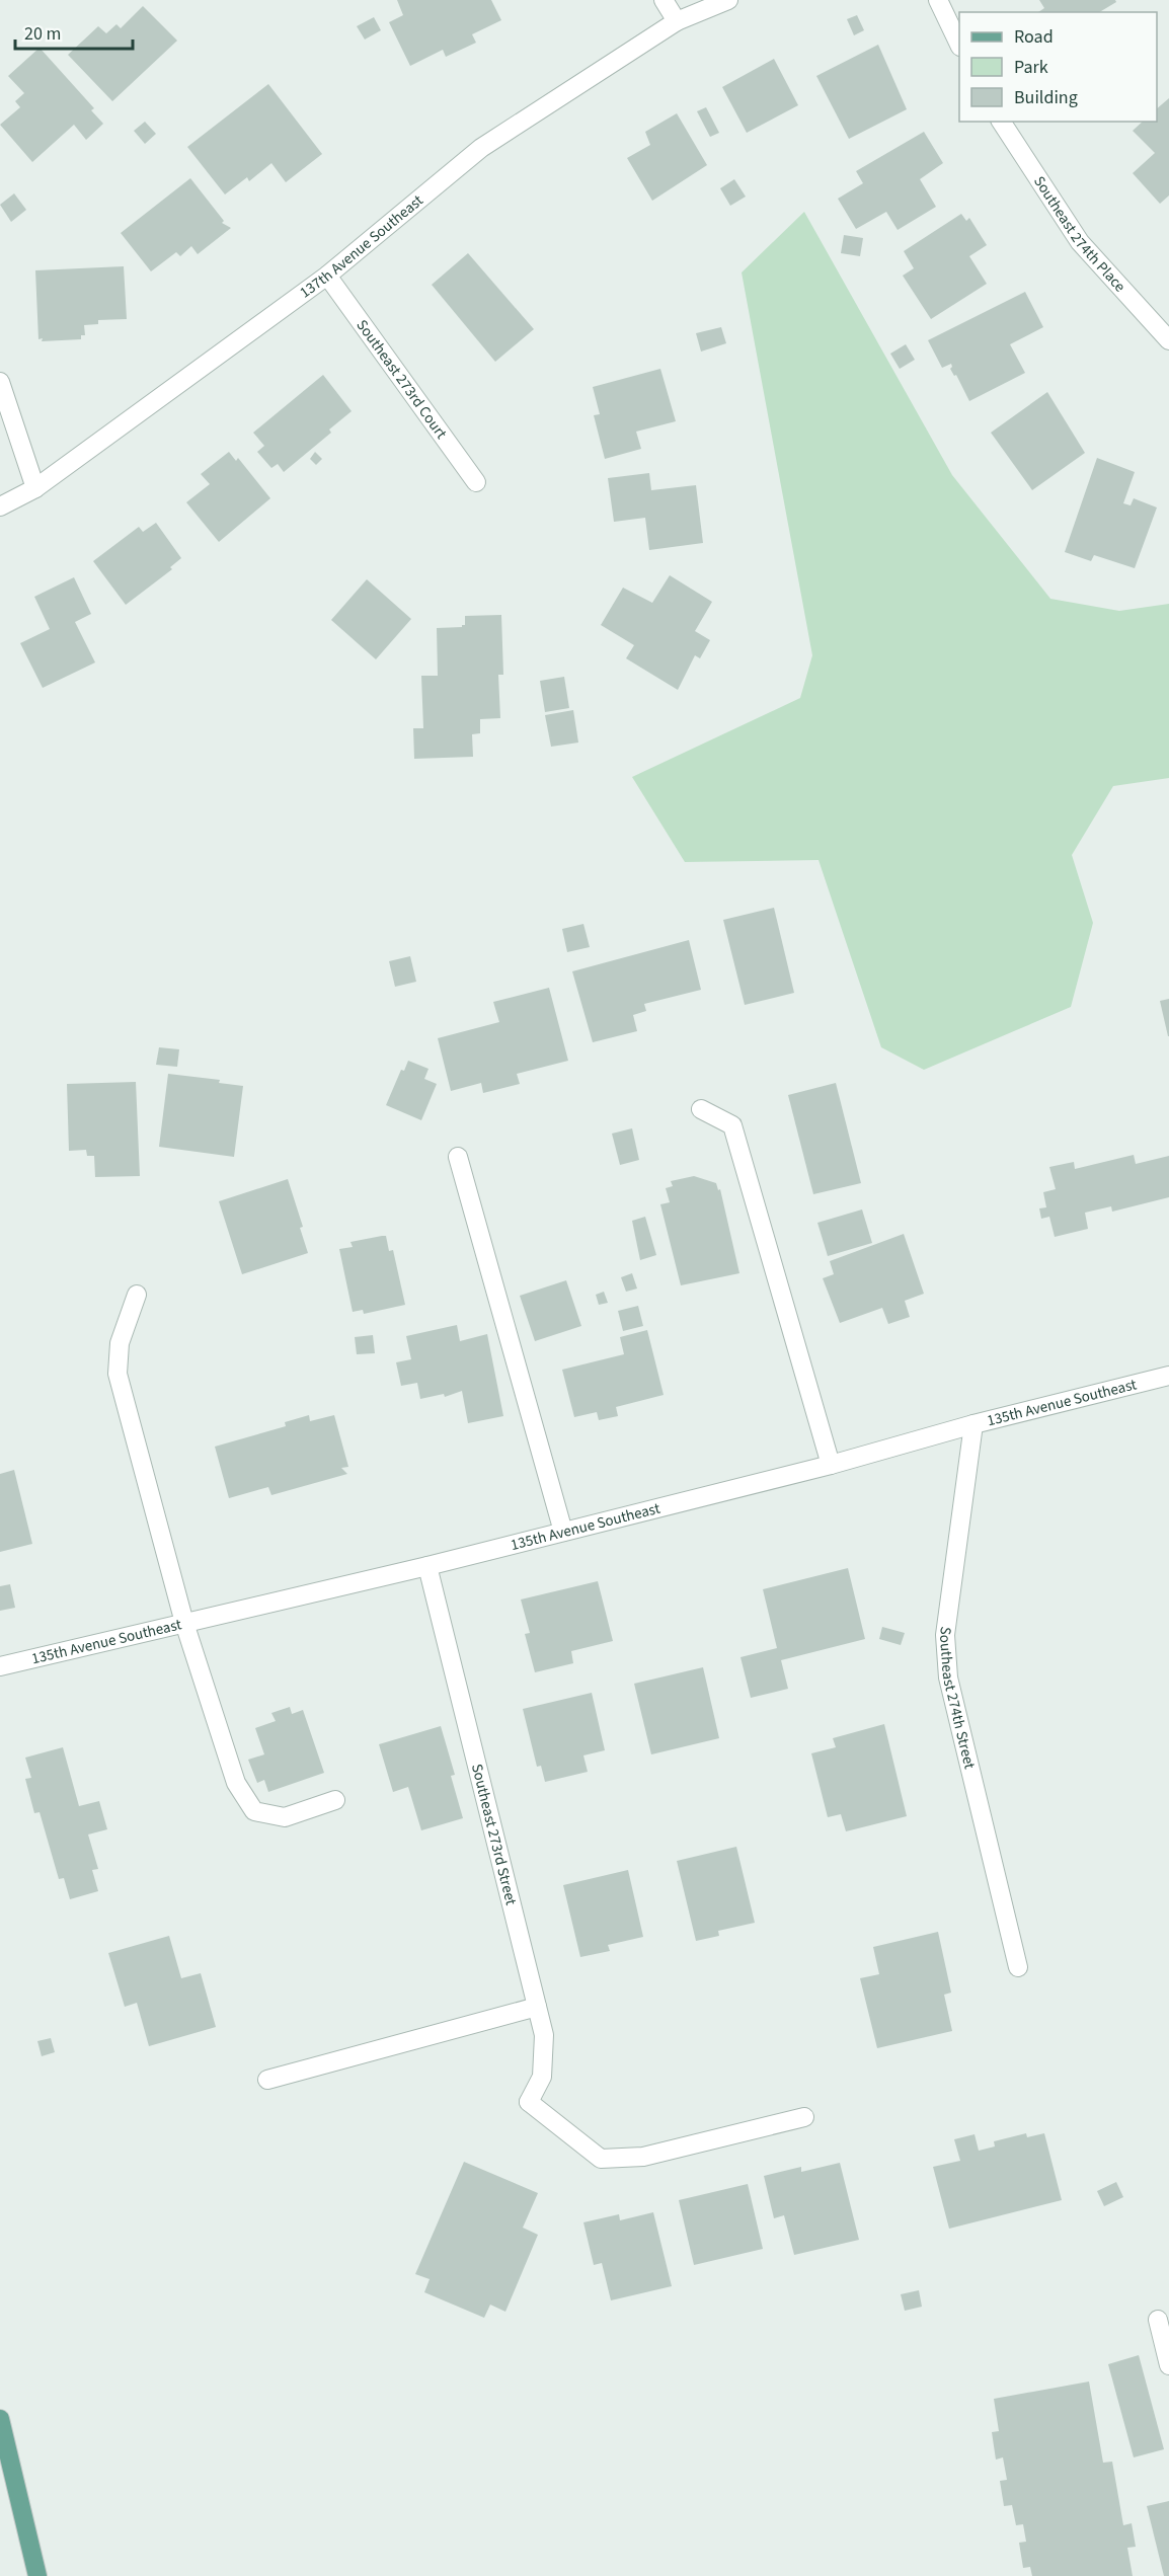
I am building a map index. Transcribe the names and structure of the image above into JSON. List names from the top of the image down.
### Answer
{
  "streets": {
    "street": [
      "Southeast 274th Place",
      "137th Avenue Southeast",
      "Southeast 273rd Court",
      "135th Avenue Southeast",
      "Southeast 274th Street",
      "Southeast 273rd Street"
    ]
  },
  "crossings": [
    ["137th Avenue Southeast", "Southeast 273rd Court"],
    ["135th Avenue Southeast", "Southeast 274th Street"],
    ["135th Avenue Southeast", "Southeast 273rd Street"]
  ],
  "legend": ["Road", "Park", "Building"],
  "scale_bar": "20 m"
}
